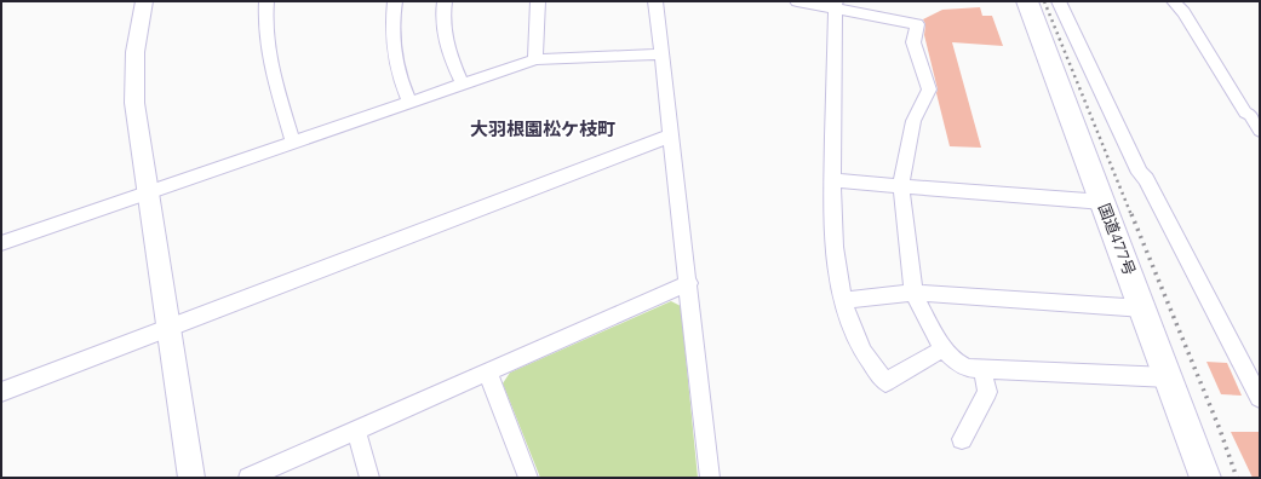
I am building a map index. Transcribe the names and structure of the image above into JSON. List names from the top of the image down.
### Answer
{
  "streets": {
    "highway": ["国道477号"]
  },
  "districts": ["大羽根園松ケ枝町"]
}
